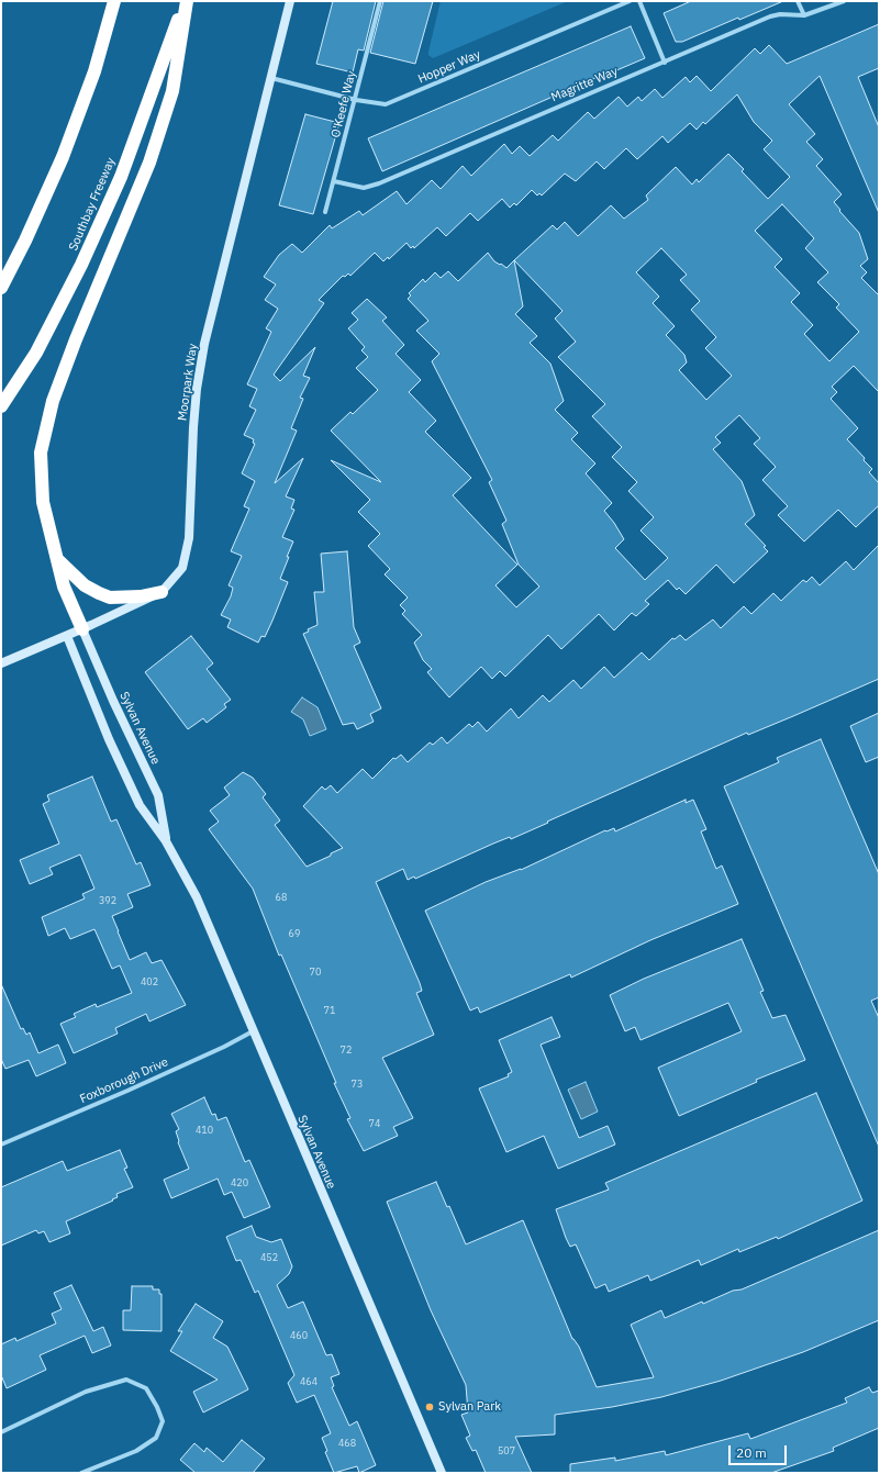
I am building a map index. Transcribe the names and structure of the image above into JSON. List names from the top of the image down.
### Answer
{
  "streets": {
    "highway": ["Southbay Freeway"],
    "street": [
      "Hopper Way",
      "Magritte Way",
      "O'Keefe Way",
      "Moorpark Way",
      "Sylvan Avenue",
      "Foxborough Drive"
    ]
  },
  "crossings": [
    ["Hopper Way", "O'Keefe Way"],
    ["Hopper Way", "Moorpark Way"],
    ["Magritte Way", "O'Keefe Way"],
    ["Moorpark Way", "Sylvan Avenue"],
    ["Sylvan Avenue", "Foxborough Drive"]
  ],
  "places": ["Sylvan Park"],
  "house_numbers": [
    "68",
    "392",
    "69",
    "70",
    "402",
    "71",
    "72",
    "73",
    "74",
    "410",
    "420",
    "452",
    "460",
    "464",
    "468",
    "507"
  ],
  "scale_bar": "20 m"
}
